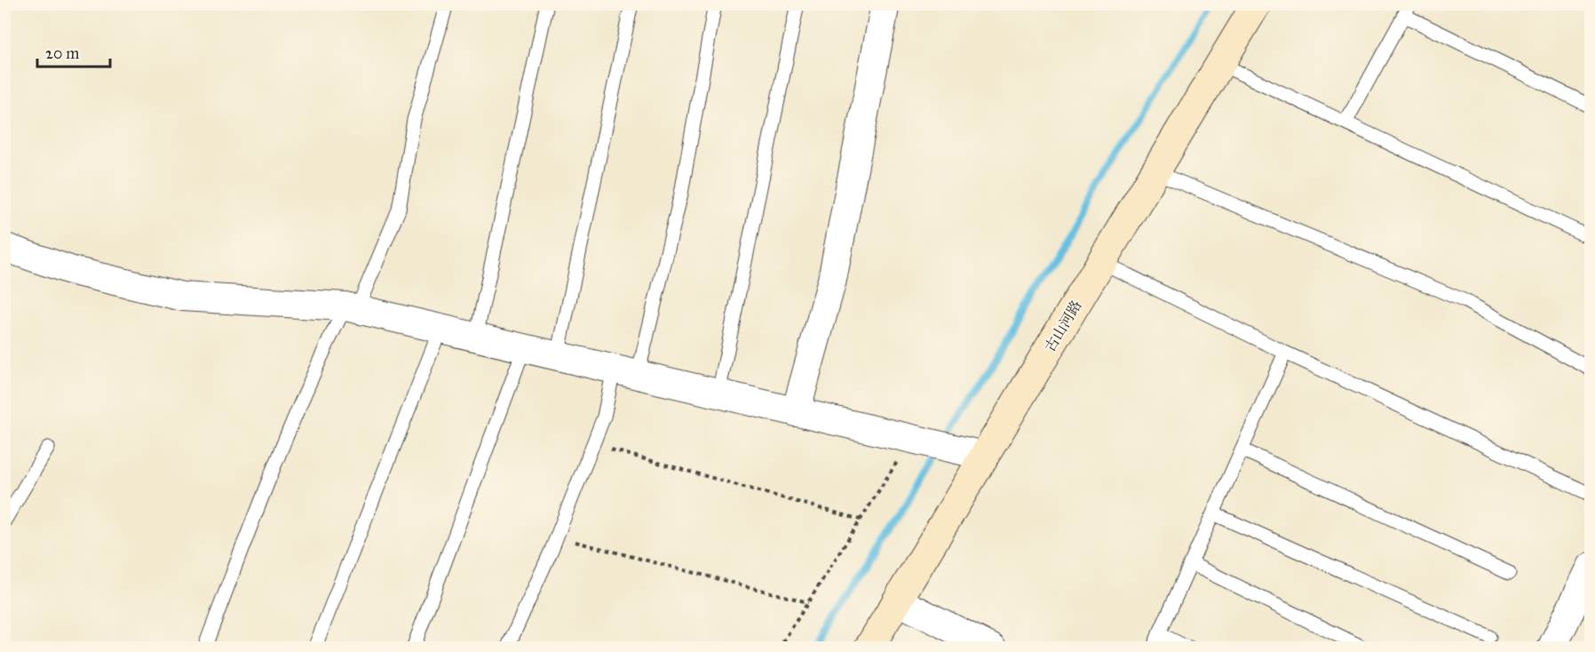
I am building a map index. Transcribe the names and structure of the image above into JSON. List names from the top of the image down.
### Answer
{
  "streets": {
    "street": ["古山河路"]
  },
  "scale_bar": "20 m"
}
